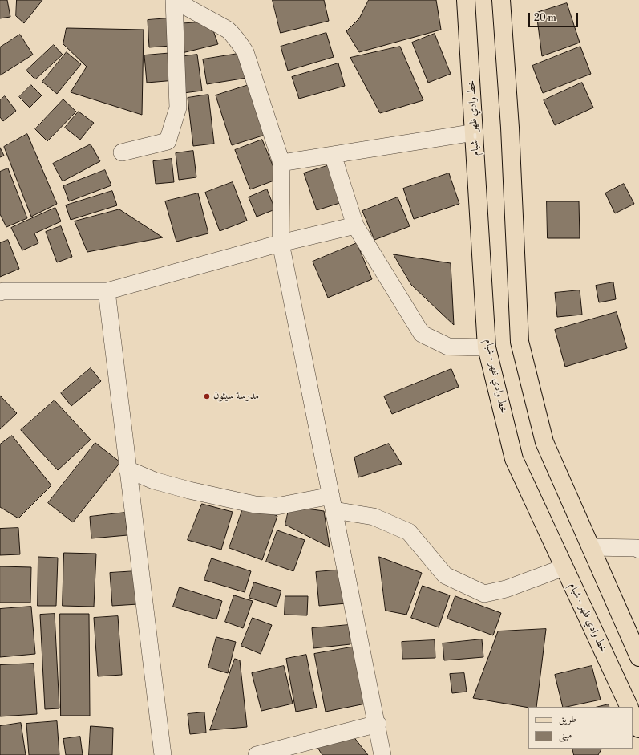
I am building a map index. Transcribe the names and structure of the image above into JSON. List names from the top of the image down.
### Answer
{
  "streets": {
    "main road": ["خط وادي ظهر - شبام"]
  },
  "places": ["مدرسة سيئون"],
  "legend": ["طريق", "مبنى"],
  "scale_bar": "20 m"
}
